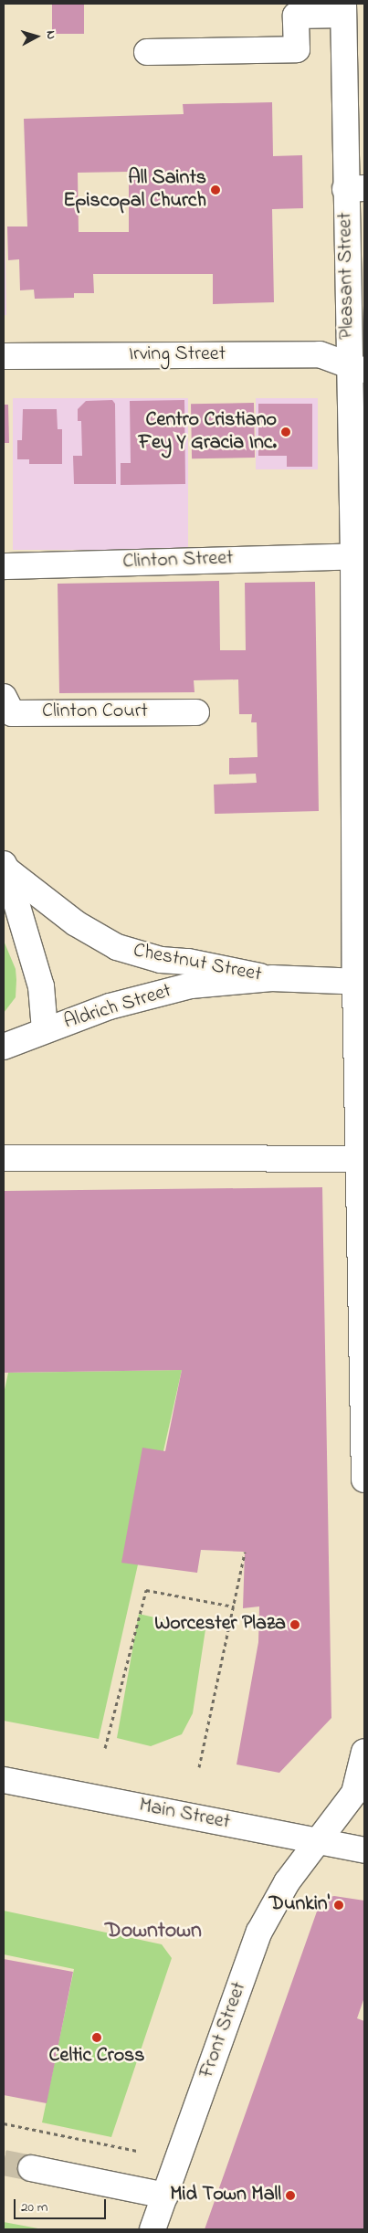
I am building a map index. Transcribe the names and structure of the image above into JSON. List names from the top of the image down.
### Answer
{
  "streets": {
    "main road": [
      "Pleasant Street",
      "Irving Street",
      "Clinton Street",
      "Clinton Court",
      "Chestnut Street",
      "Aldrich Street",
      "Main Street",
      "Front Street"
    ]
  },
  "crossings": [
    ["Pleasant Street", "Irving Street"],
    ["Pleasant Street", "Clinton Street"],
    ["Pleasant Street", "Chestnut Street"],
    ["Chestnut Street", "Aldrich Street"],
    ["Main Street", "Front Street"]
  ],
  "districts": ["Downtown"],
  "places": [
    "All Saints Episcopal Church",
    "Centro Cristiano Fey Y Gracia Inc.",
    "Worcester Plaza",
    "Dunkin'",
    "Celtic Cross",
    "Mid Town Mall"
  ],
  "scale_bar": "20 m",
  "north": "right"
}
